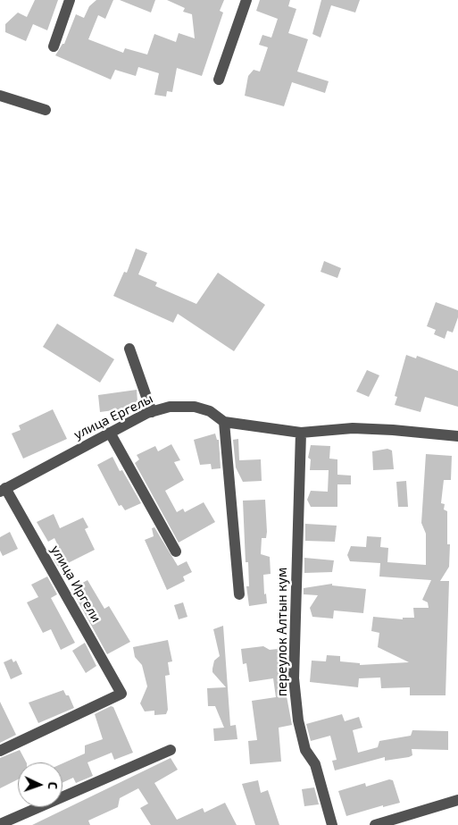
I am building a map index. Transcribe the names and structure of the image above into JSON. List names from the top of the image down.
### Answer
{
  "streets": {
    "street": ["улица Ергелы", "улица Иргели", "переулок Алтын кум"]
  },
  "crossings": [
    ["улица Ергелы", "улица Иргели"],
    ["улица Ергелы", "переулок Алтын кум"]
  ],
  "north": "right"
}
